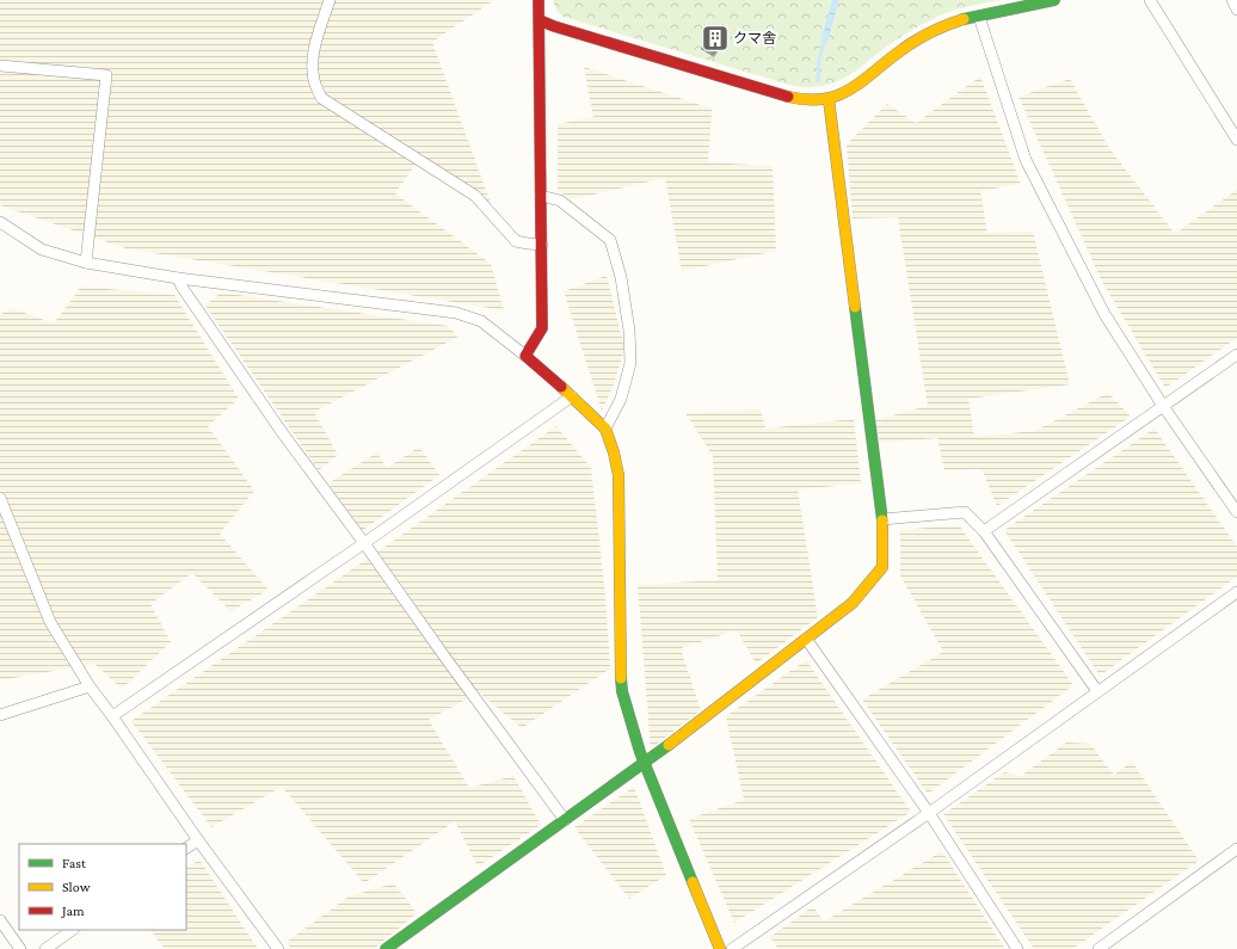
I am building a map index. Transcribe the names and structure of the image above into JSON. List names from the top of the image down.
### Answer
{
  "places": {
    "building": ["クマ舎"]
  },
  "legend": ["Fast", "Slow", "Jam"]
}
